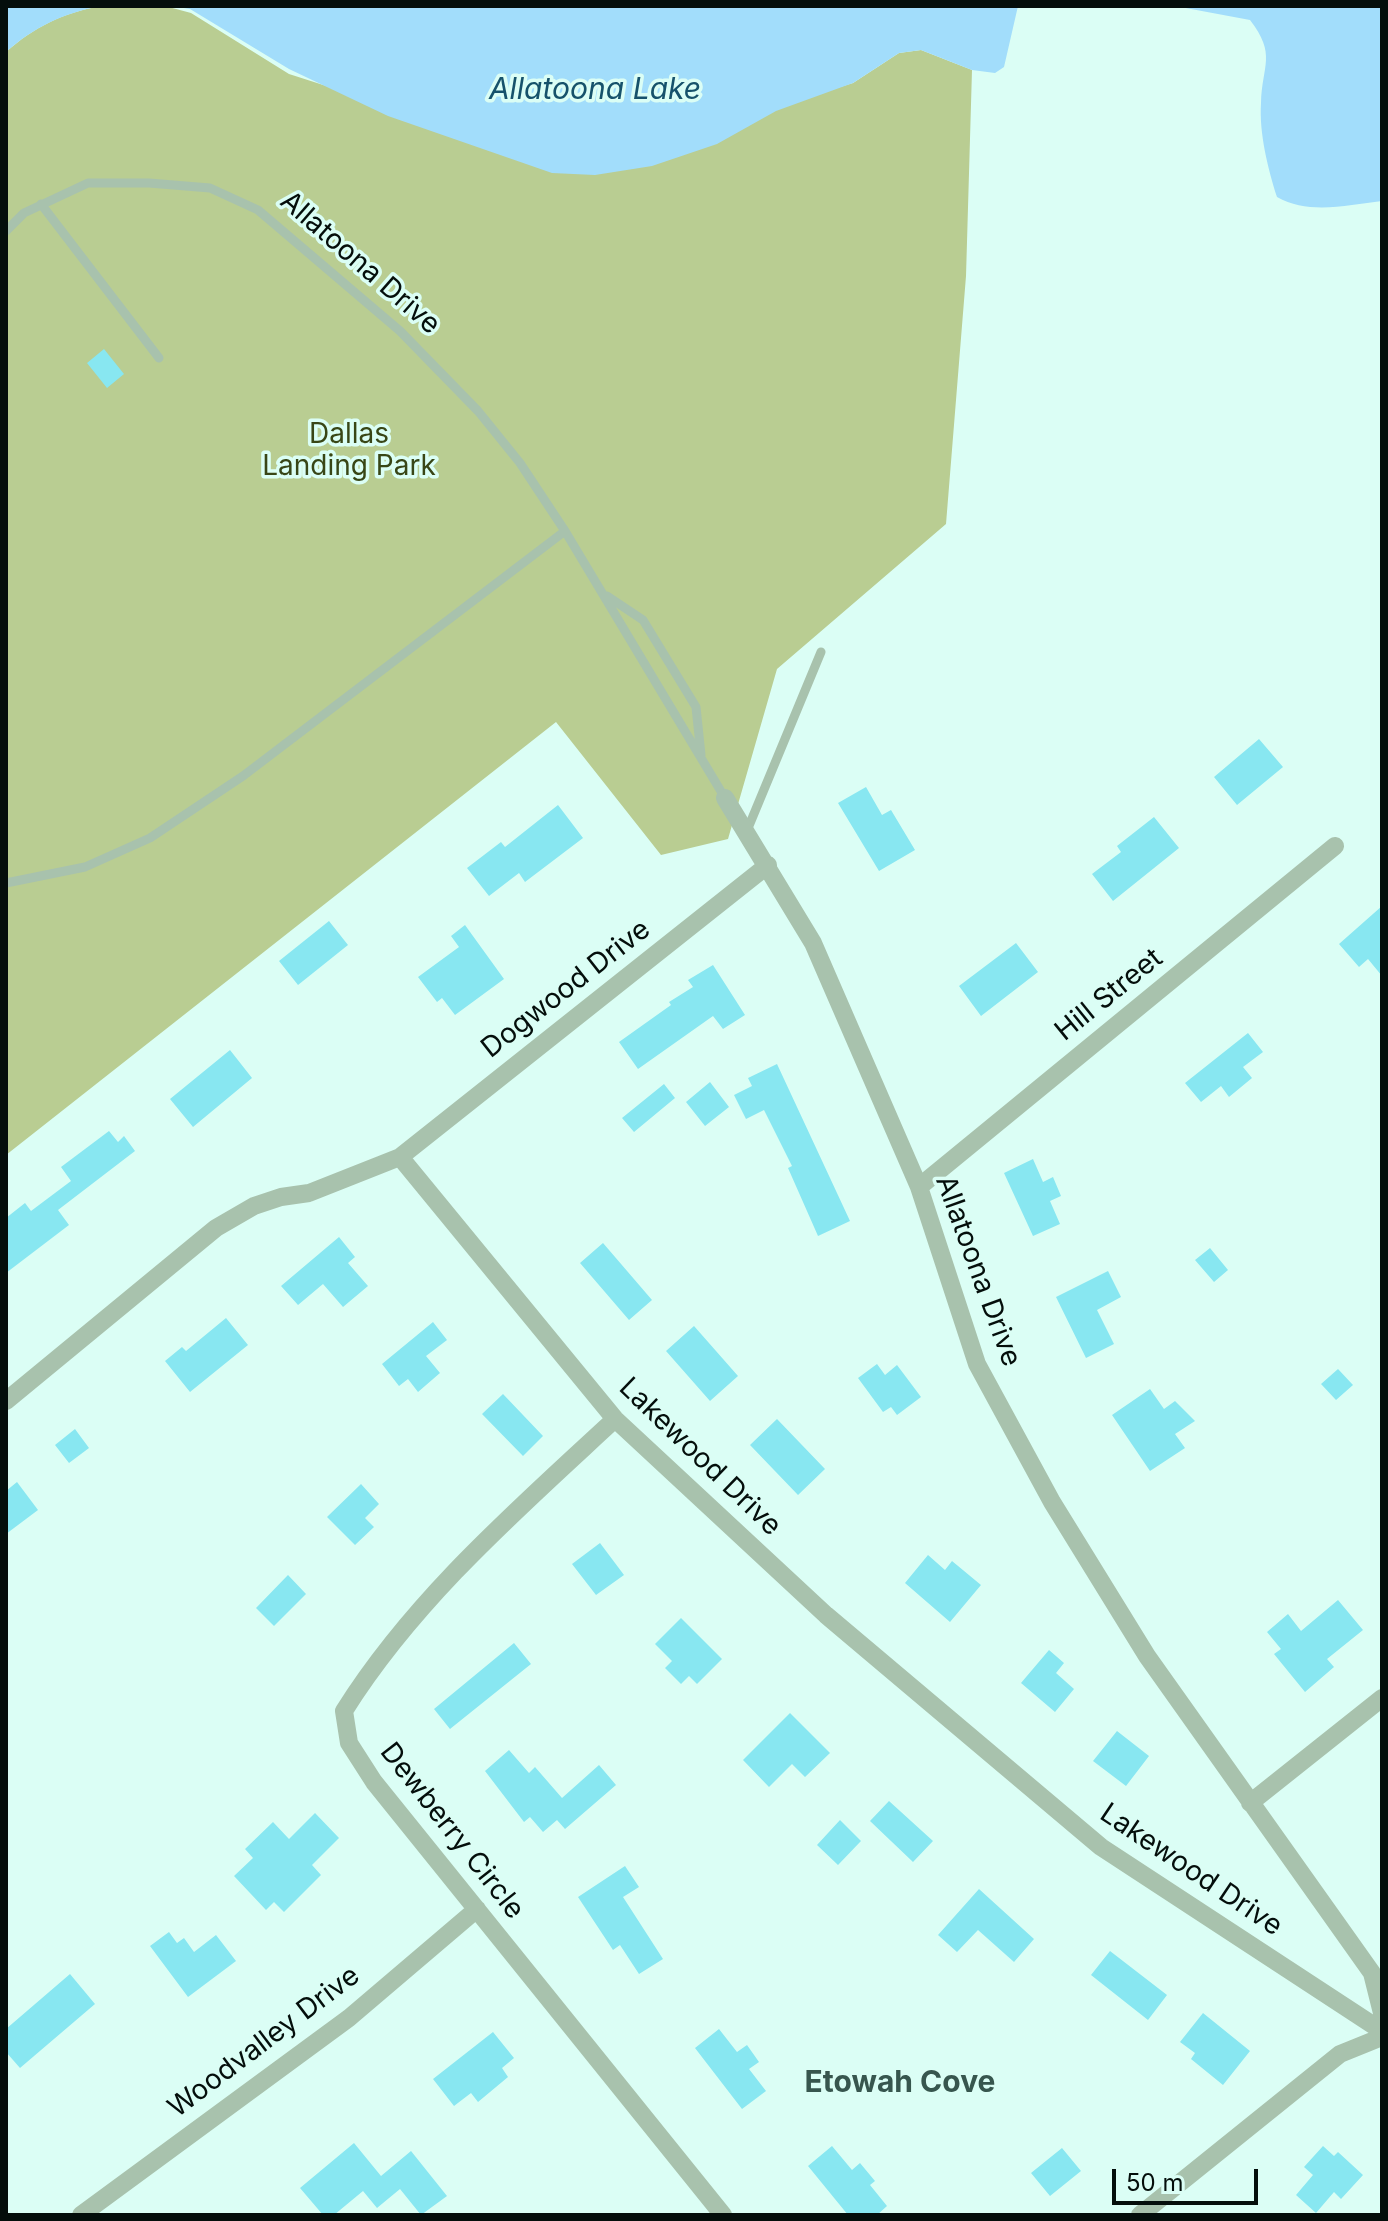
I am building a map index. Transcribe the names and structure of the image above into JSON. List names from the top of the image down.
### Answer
{
  "streets": {
    "street": [
      "Allatoona Drive",
      "Dogwood Drive",
      "Hill Street",
      "Lakewood Drive",
      "Dewberry Circle",
      "Woodvalley Drive"
    ]
  },
  "crossings": [
    ["Allatoona Drive", "Dogwood Drive"],
    ["Allatoona Drive", "Hill Street"],
    ["Dogwood Drive", "Lakewood Drive"],
    ["Lakewood Drive", "Dewberry Circle"],
    ["Dewberry Circle", "Woodvalley Drive"]
  ],
  "districts": ["Etowah Cove"],
  "water": ["Allatoona Lake"],
  "parks": ["Dallas Landing Park"],
  "scale_bar": "50 m"
}
